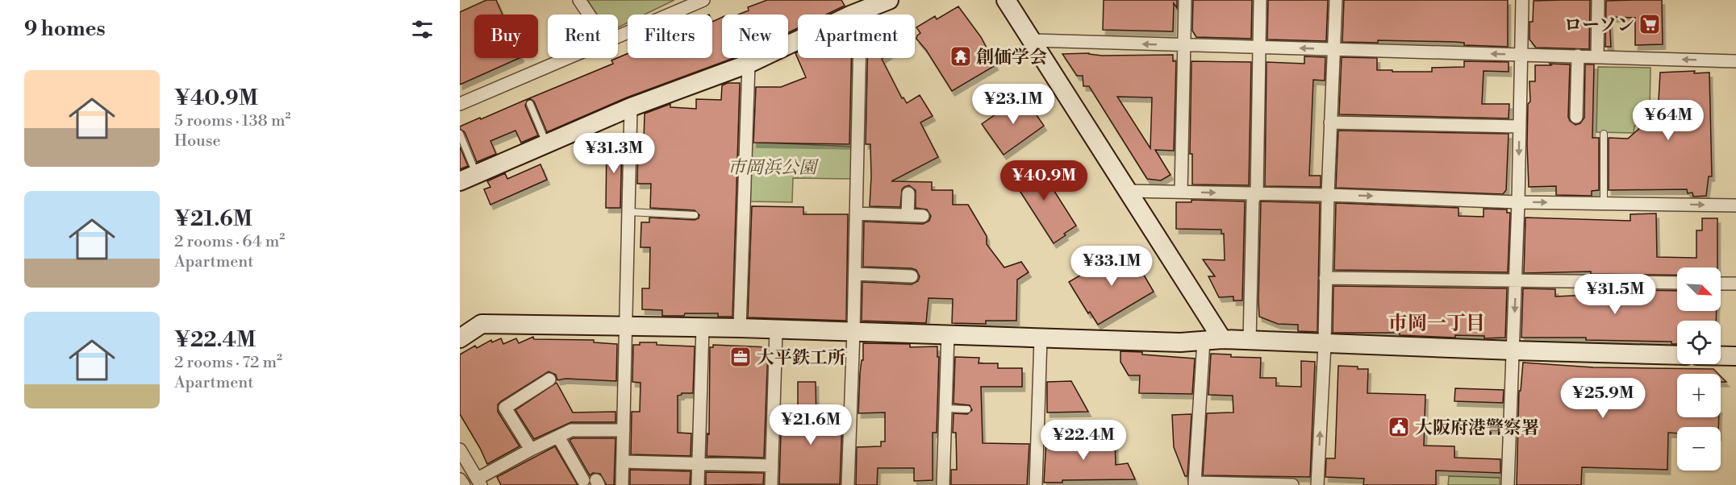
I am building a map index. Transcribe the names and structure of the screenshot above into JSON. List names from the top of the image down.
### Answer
{
  "districts": ["市岡一丁目"],
  "parks": ["市岡浜公園"],
  "places": {
    "supermarket": ["ローソン"],
    "temple": ["創価学会"],
    "office": ["大平鉄工所"],
    "public building": ["大阪府港警察署"]
  },
  "north": "bottom right",
  "page": {
    "heading": "9 homes",
    "chip": [
      "Buy",
      "Rent",
      "Filters",
      "New",
      "Apartment"
    ],
    "list": [
      {
        "name": "¥40.9M",
        "note": "5 rooms · 138 m² · House"
      },
      {
        "name": "¥21.6M",
        "note": "2 rooms · 64 m² · Apartment"
      },
      {
        "name": "¥22.4M",
        "note": "2 rooms · 72 m² · Apartment"
      }
    ],
    "price": [
      "¥23.1M",
      "¥64M",
      "¥31.3M",
      "¥40.9M",
      "¥33.1M",
      "¥31.5M",
      "¥25.9M",
      "¥21.6M",
      "¥22.4M"
    ],
    "map_buttons": ["+", "−"]
  }
}
